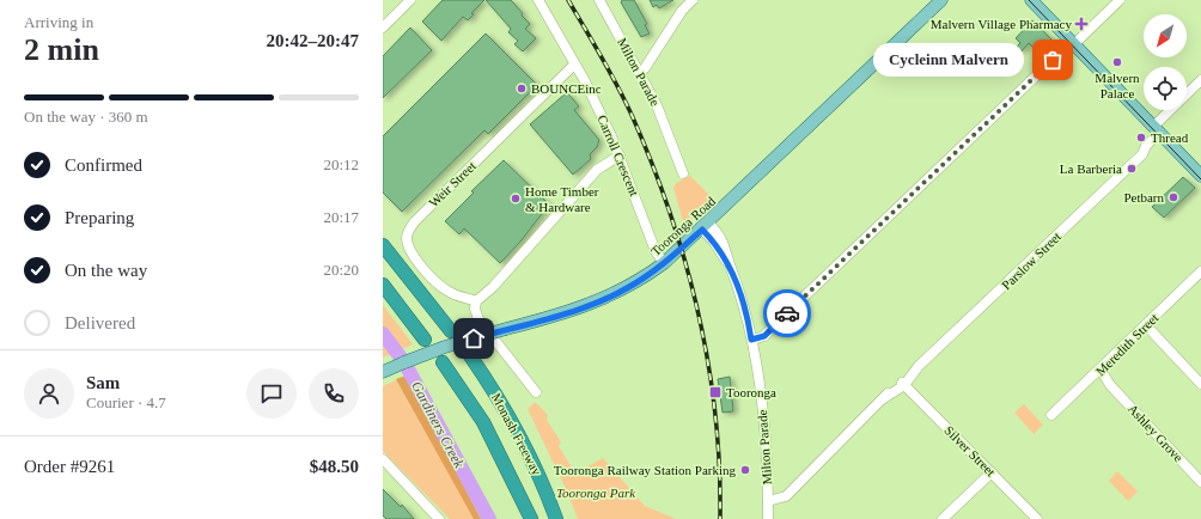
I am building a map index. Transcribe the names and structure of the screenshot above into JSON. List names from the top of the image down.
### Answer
{
  "streets": {
    "highway": ["Monash Freeway"],
    "main road": ["Tooronga Road"],
    "street": [
      "Milton Parade",
      "Carroll Crescent",
      "Weir Street",
      "Parslow Street",
      "Meredith Street",
      "Ashley Grove",
      "Silver Street"
    ]
  },
  "crossings": [
    ["Milton Parade", "Tooronga Road"],
    ["Milton Parade", "Parslow Street"],
    ["Carroll Crescent", "Weir Street"],
    ["Carroll Crescent", "Tooronga Road"],
    ["Parslow Street", "Silver Street"],
    ["Meredith Street", "Ashley Grove"]
  ],
  "water": ["Gardiners Creek"],
  "parks": ["Tooronga Park"],
  "places": {
    "health": ["Malvern Village Pharmacy"],
    "other": [
      "Cycleinn Malvern",
      "Malvern Palace",
      "BOUNCEinc",
      "Thread",
      "La Barberia",
      "Petbarn",
      "Home Timber & Hardware",
      "Tooronga Railway Station Parking"
    ],
    "transit": ["Tooronga"]
  },
  "north": "bottom left",
  "page": {
    "heading": ["2 min", "Arriving in", "20:42–20:47"],
    "panel": [
      "Sam",
      "Courier · 4.7",
      "Order #9261",
      "$48.50"
    ],
    "bubble": "Cycleinn Malvern",
    "bar": "On the way · 360 m",
    "list": [
      ["Confirmed", "20:12"],
      ["Preparing", "20:17"],
      ["On the way", "20:20"],
      "Delivered"
    ]
  }
}
